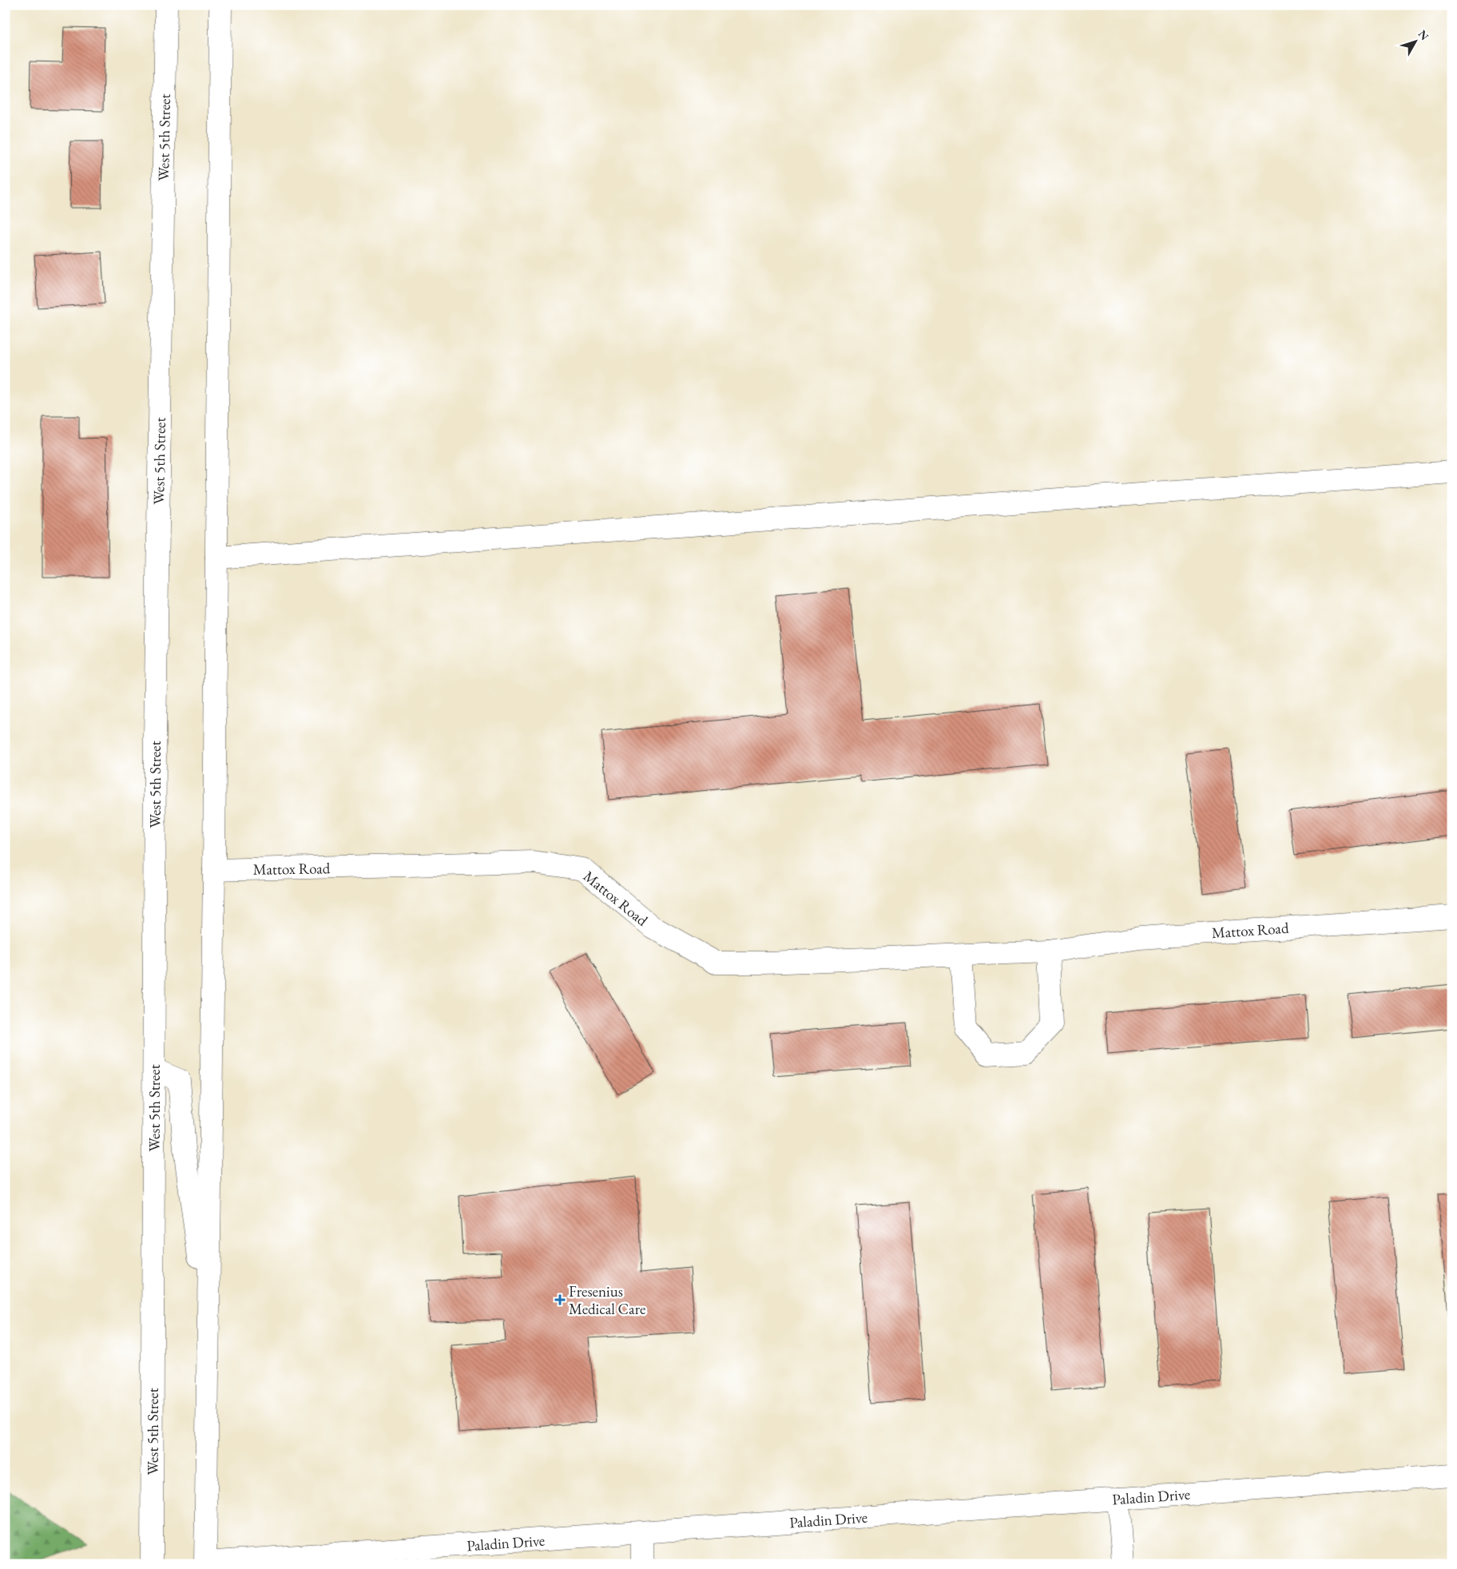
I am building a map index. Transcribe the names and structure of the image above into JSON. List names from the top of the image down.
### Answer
{
  "streets": {
    "main road": ["West 5th Street", "Mattox Road", "Paladin Drive"]
  },
  "places": {
    "health": ["Fresenius Medical Care"]
  },
  "north": "top right"
}
